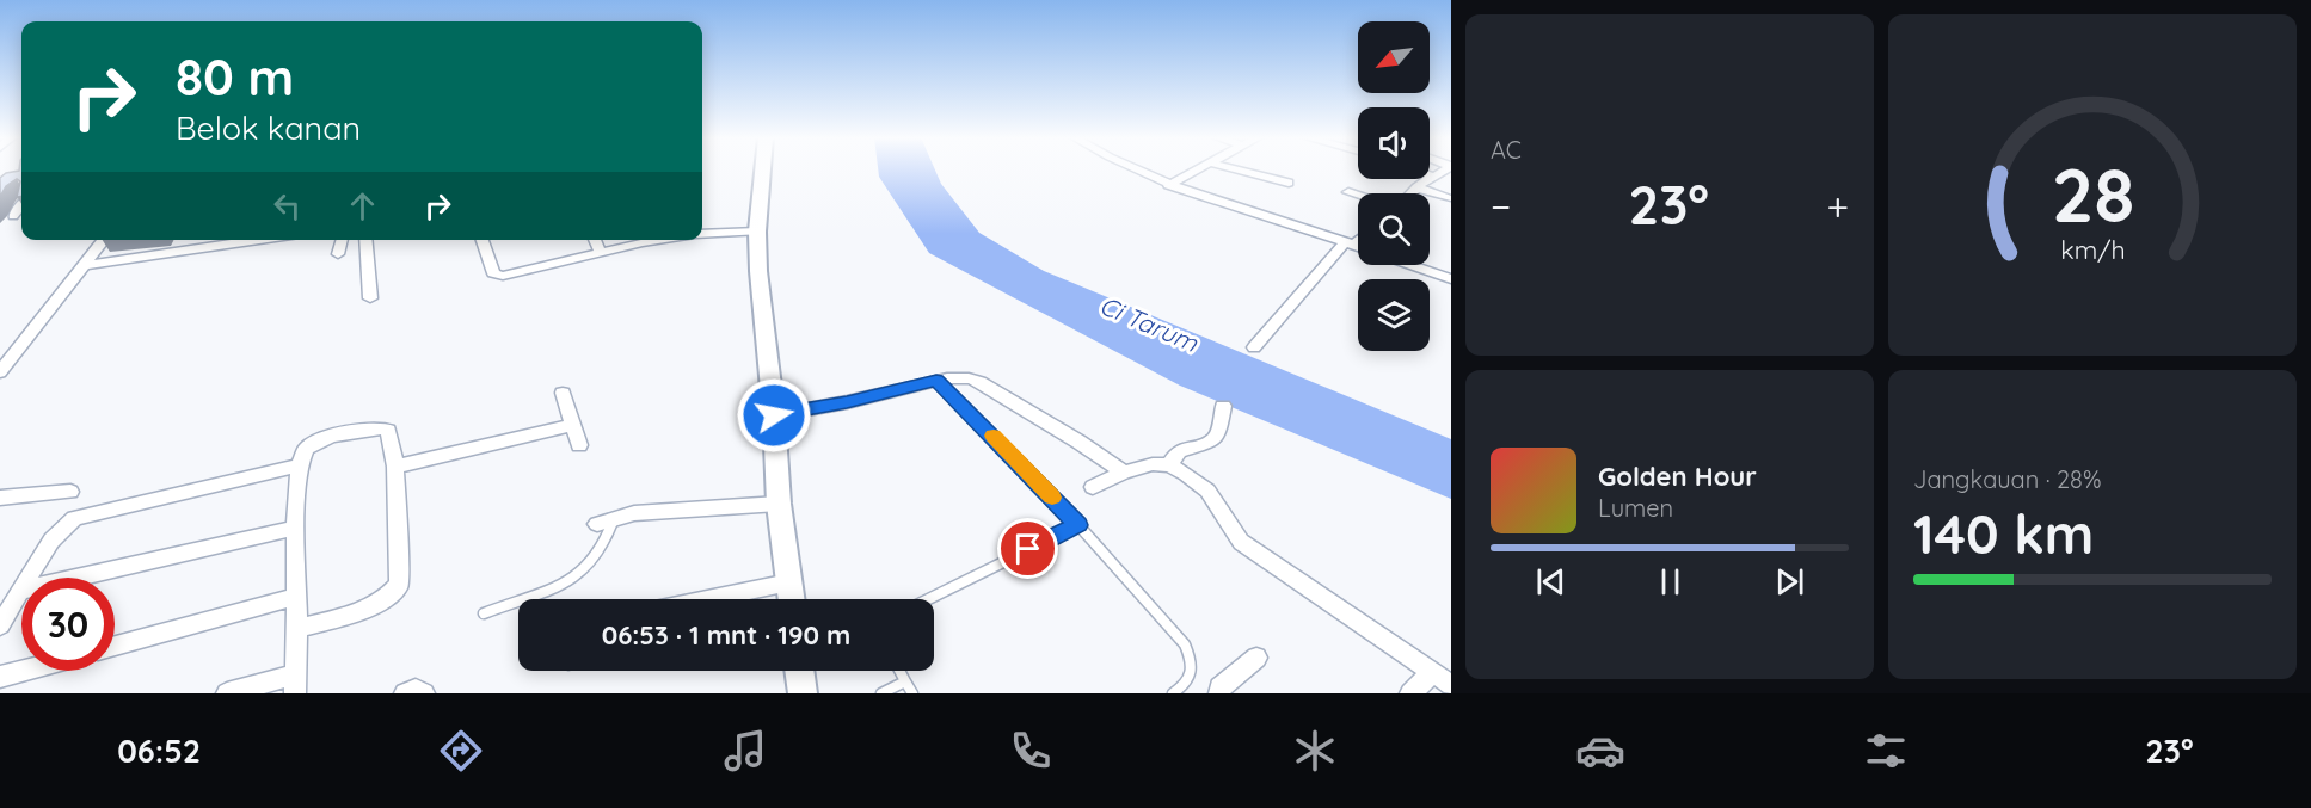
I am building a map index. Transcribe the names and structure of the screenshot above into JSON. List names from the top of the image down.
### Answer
{
  "water": ["Ci Tarum"],
  "north": "bottom left",
  "page": {
    "tile": [
      "AC",
      ["Jangkauan · 28%", "140 km"]
    ],
    "turn": ["80 m", "Belok kanan"],
    "heat": ["−", "23°", "+"],
    "song": ["Golden Hour", "Lumen"],
    "limit": "30",
    "trip": "06:53 · 1 mnt · 190 m",
    "tabs": ["06:52", "23°"],
    "gauge": ["28", "km/h"]
  }
}
